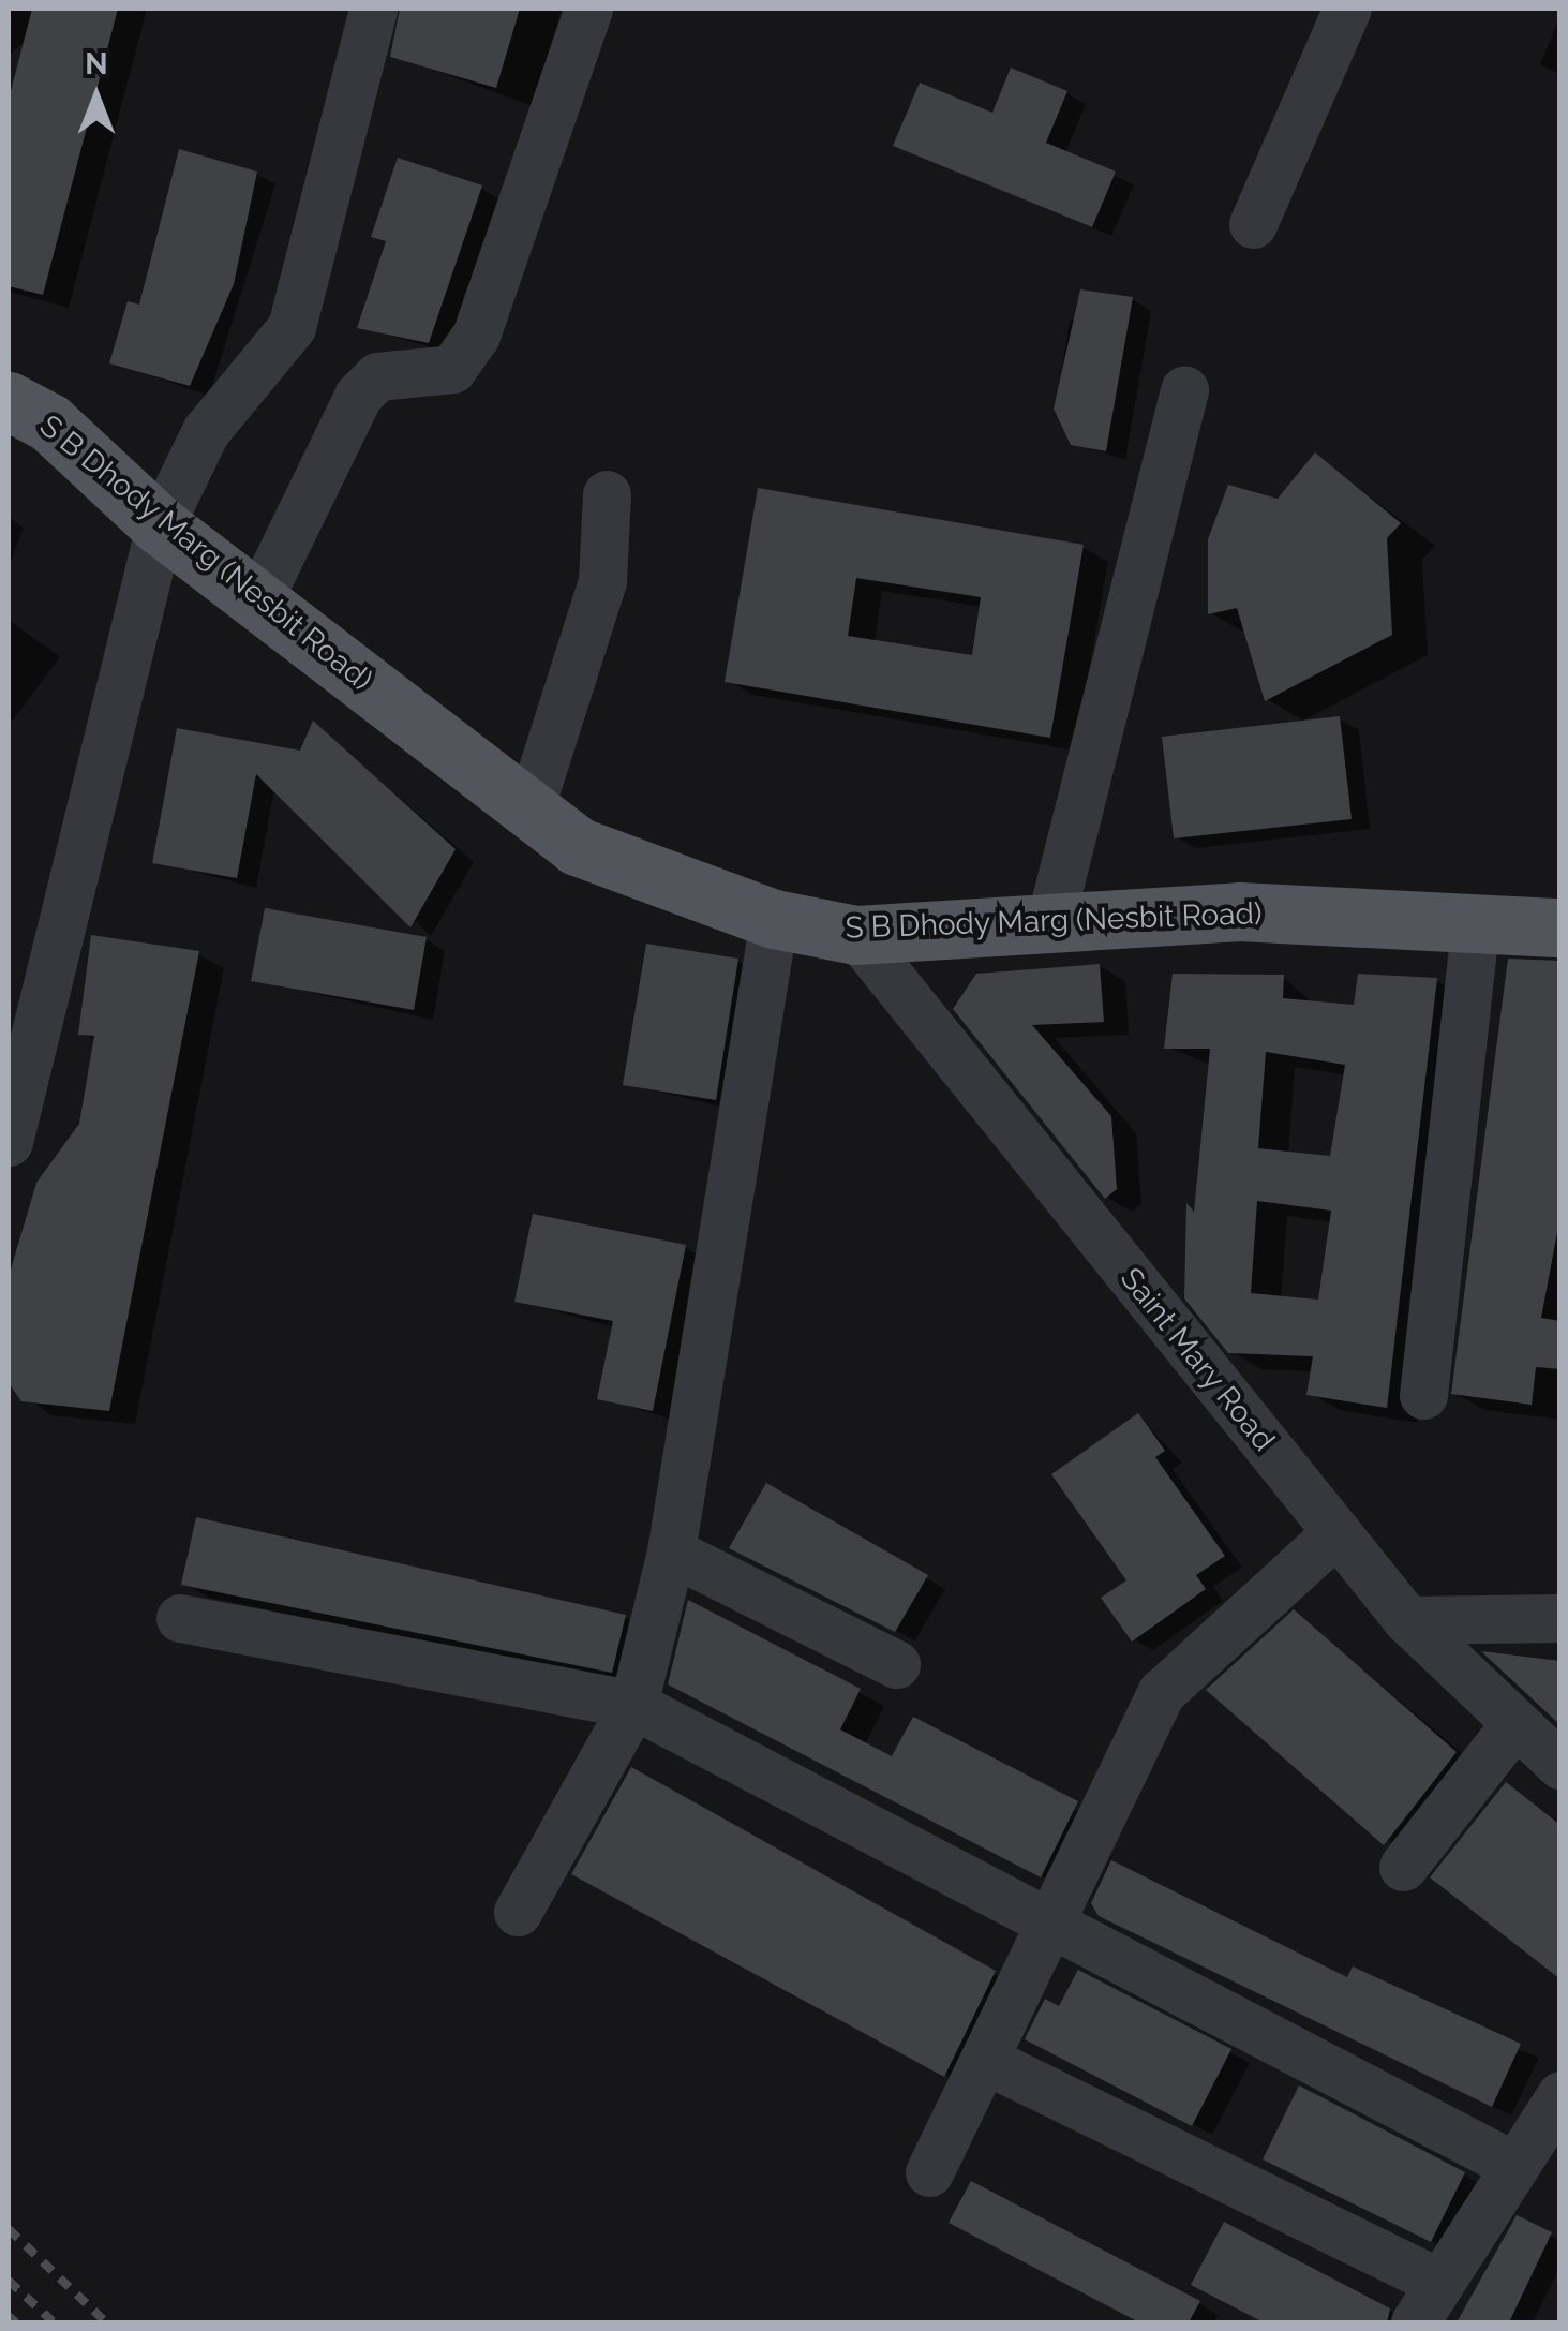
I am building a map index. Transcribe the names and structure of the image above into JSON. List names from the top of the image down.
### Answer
{
  "streets": {
    "main road": ["S B Dhody Marg (Nesbit Road)"],
    "street": ["Saint Mary Road"]
  },
  "crossings": [
    ["S B Dhody Marg (Nesbit Road)", "Saint Mary Road"]
  ],
  "north": "top"
}
